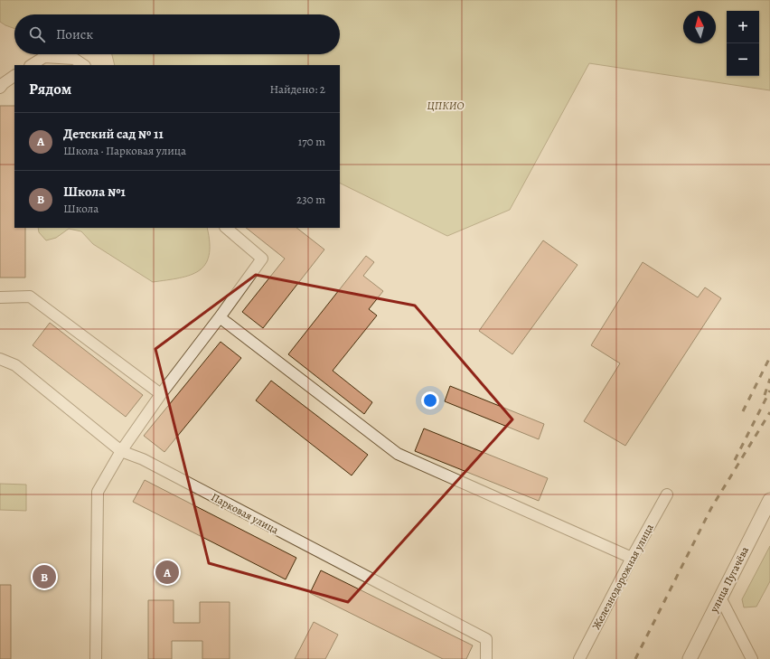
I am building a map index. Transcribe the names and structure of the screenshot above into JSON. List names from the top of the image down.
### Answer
{
  "streets": {
    "street": ["Парковая улица", "Железнодорожная улица", "улица Пугачёва"]
  },
  "parks": ["ЦПКИО"],
  "north": "top",
  "page": {
    "map_buttons": ["+", "−"],
    "search": "Поиск",
    "heading": ["Рядом", "Найдено: 2"],
    "list": [
      {
        "mark": "A",
        "name": "Детский сад № 11",
        "note": "Школа · Парковая улица",
        "value": "170 m"
      },
      {
        "mark": "B",
        "name": "Школа №1",
        "note": "Школа",
        "value": "230 m"
      }
    ],
    "pins": ["A", "B"]
  }
}
